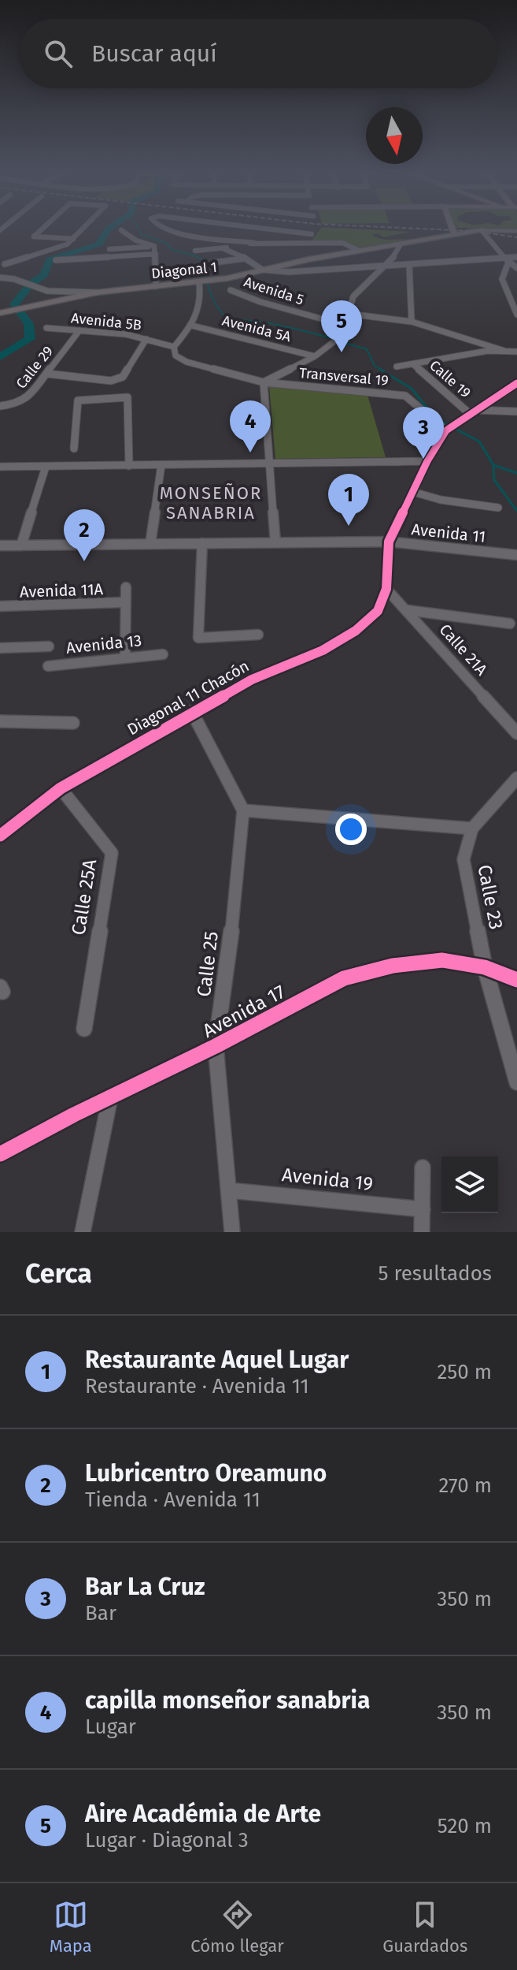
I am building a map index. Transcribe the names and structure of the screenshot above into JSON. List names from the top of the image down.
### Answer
{
  "streets": {
    "main road": ["Diagonal 1"],
    "street": [
      "Avenida 5",
      "Avenida 5B",
      "Avenida 5A",
      "Calle 29",
      "Transversal 19",
      "Calle 19",
      "Avenida 11",
      "Avenida 11A",
      "Avenida 13",
      "Calle 21A",
      "Diagonal 11 Chacón",
      "Calle 25A",
      "Calle 23",
      "Calle 25",
      "Avenida 17",
      "Avenida 19"
    ]
  },
  "crossings": [
    ["Avenida 5B", "Calle 29"],
    ["Avenida 5B", "Transversal 19"],
    ["Calle 21A", "Diagonal 11 Chacón"],
    ["Diagonal 11 Chacón", "Calle 25A"],
    ["Calle 23", "Avenida 17"],
    ["Calle 25", "Avenida 17"],
    ["Calle 25", "Avenida 19"]
  ],
  "districts": ["MONSEÑOR SANABRIA"],
  "north": "bottom",
  "page": {
    "search": "Buscar aquí",
    "pins": [
      "5",
      "4",
      "3",
      "1",
      "2"
    ],
    "heading": ["Cerca", "5 resultados"],
    "list": [
      {
        "mark": "1",
        "name": "Restaurante Aquel Lugar",
        "note": "Restaurante · Avenida 11",
        "value": "250 m"
      },
      {
        "mark": "2",
        "name": "Lubricentro Oreamuno",
        "note": "Tienda · Avenida 11",
        "value": "270 m"
      },
      {
        "mark": "3",
        "name": "Bar La Cruz",
        "note": "Bar",
        "value": "350 m"
      },
      {
        "mark": "4",
        "name": "capilla monseñor sanabria",
        "note": "Lugar",
        "value": "350 m"
      },
      {
        "mark": "5",
        "name": "Aire Académia de Arte",
        "note": "Lugar · Diagonal 3",
        "value": "520 m"
      }
    ],
    "nav": ["Mapa", "Cómo llegar", "Guardados"]
  }
}
